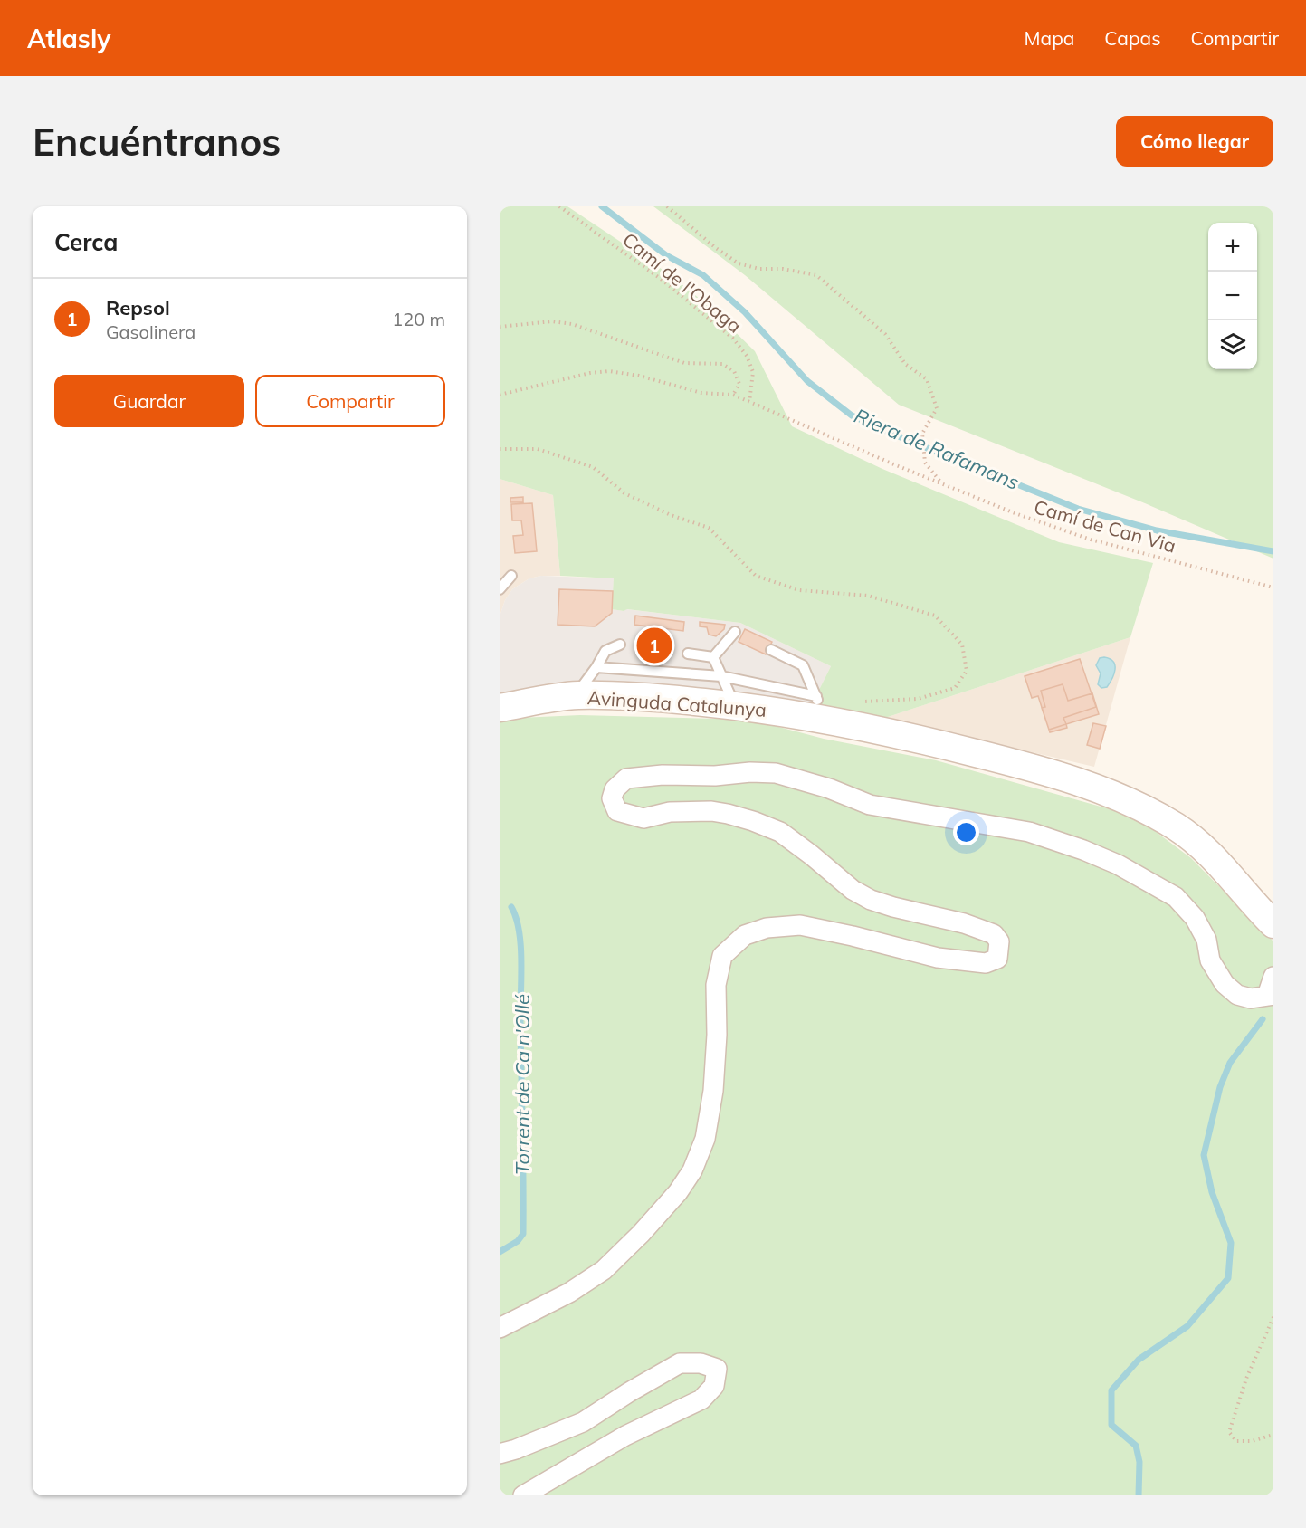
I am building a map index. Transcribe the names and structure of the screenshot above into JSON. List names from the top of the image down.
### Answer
{
  "streets": {
    "main road": ["Avinguda Catalunya"],
    "path": ["Camí de l'Obaga", "Camí de Can Via"]
  },
  "crossings": [
    ["Camí de l'Obaga", "Camí de Can Via"]
  ],
  "water": ["Riera de Rafamans", "Torrent de Ca n'Ollé"],
  "page": {
    "header": "Atlasly",
    "nav": ["Mapa", "Capas", "Compartir"],
    "buttons": [
      "Cómo llegar",
      ["Guardar", "Compartir"]
    ],
    "title": "Encuéntranos",
    "heading": "Cerca",
    "map_buttons": ["+", "−"],
    "list": [
      {
        "mark": "1",
        "name": "Repsol",
        "note": "Gasolinera",
        "value": "120 m"
      }
    ],
    "pins": "1"
  }
}
